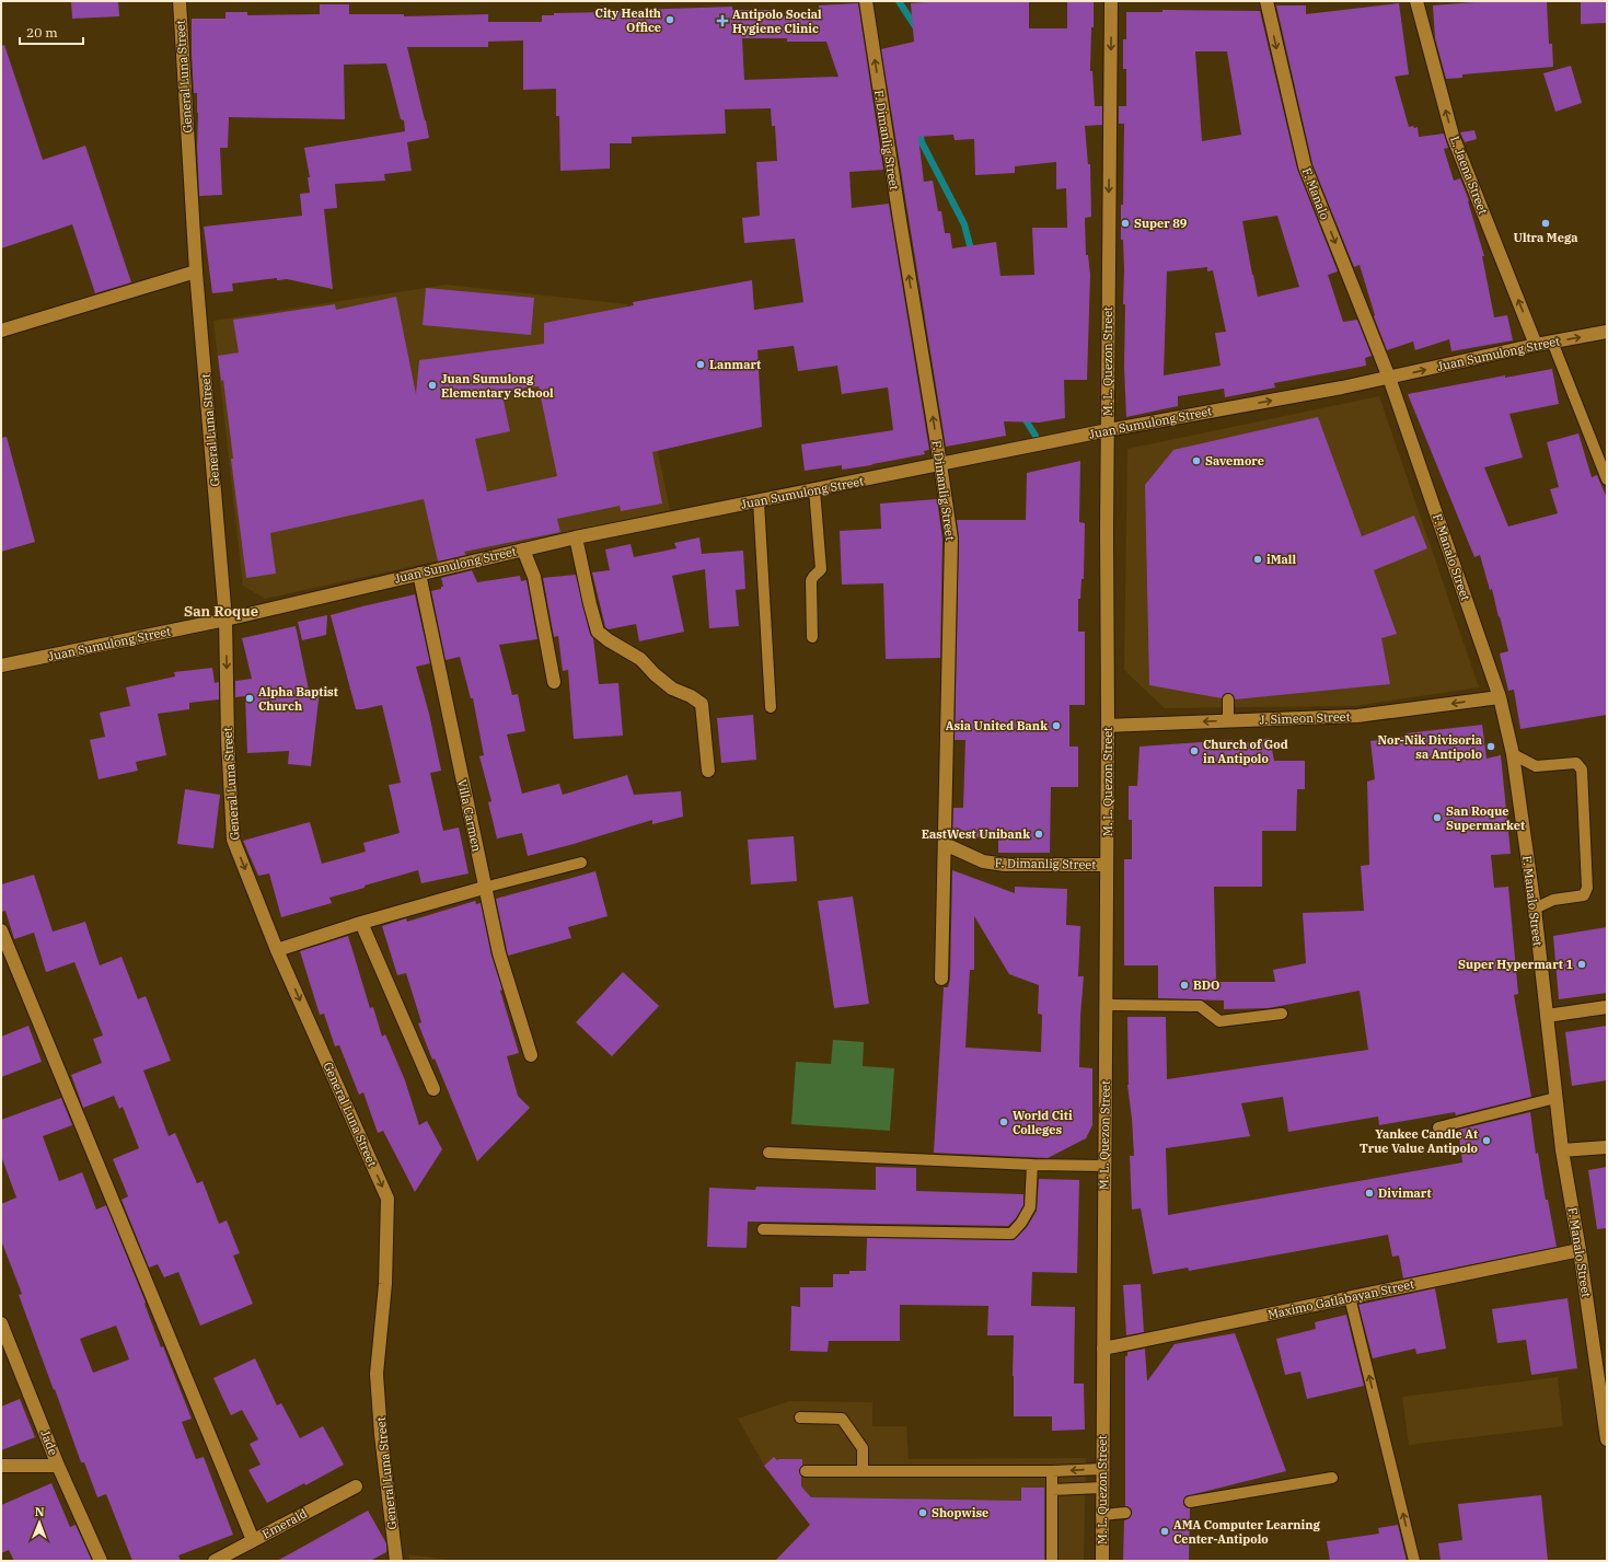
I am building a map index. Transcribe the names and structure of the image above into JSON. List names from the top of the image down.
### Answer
{
  "streets": {
    "street": [
      "General Luna Street",
      "F. Dimanlig Street",
      "L. Jaena Street",
      "F. Manalo",
      "Juan Sumulong Street",
      "M. L. Quezon Street",
      "F. Manalo Street",
      "J. Simeon Street",
      "Villa Carmen",
      "Maximo Gatlabayan Street",
      "Jade",
      "Emerald"
    ]
  },
  "crossings": [
    ["General Luna Street", "Juan Sumulong Street"],
    ["F. Dimanlig Street", "Juan Sumulong Street"],
    ["F. Dimanlig Street", "M. L. Quezon Street"],
    ["L. Jaena Street", "Juan Sumulong Street"],
    ["F. Manalo", "Juan Sumulong Street"],
    ["F. Manalo", "F. Manalo Street"],
    ["Juan Sumulong Street", "M. L. Quezon Street"],
    ["Juan Sumulong Street", "F. Manalo Street"],
    ["Juan Sumulong Street", "Villa Carmen"],
    ["M. L. Quezon Street", "J. Simeon Street"],
    ["M. L. Quezon Street", "Maximo Gatlabayan Street"],
    ["F. Manalo Street", "J. Simeon Street"],
    ["F. Manalo Street", "Maximo Gatlabayan Street"]
  ],
  "one_way": [
    "General Luna Street",
    "F. Dimanlig Street",
    "L. Jaena Street",
    "F. Manalo",
    "J. Simeon Street"
  ],
  "districts": ["San Roque"],
  "places": {
    "other": [
      "City Health Office",
      "Super 89",
      "Ultra Mega",
      "Lanmart",
      "Juan Sumulong Elementary School",
      "Savemore",
      "iMall",
      "Alpha Baptist Church",
      "Asia United Bank",
      "Nor-Nik Divisoria sa Antipolo",
      "Church of God in Antipolo",
      "San Roque Supermarket",
      "EastWest Unibank",
      "Super Hypermart 1",
      "BDO",
      "World Citi Colleges",
      "Yankee Candle At True Value Antipolo",
      "Divimart",
      "Shopwise",
      "AMA Computer Learning Center-Antipolo"
    ],
    "health": ["Antipolo Social Hygiene Clinic"]
  },
  "scale_bar": "20 m",
  "north": "top"
}
